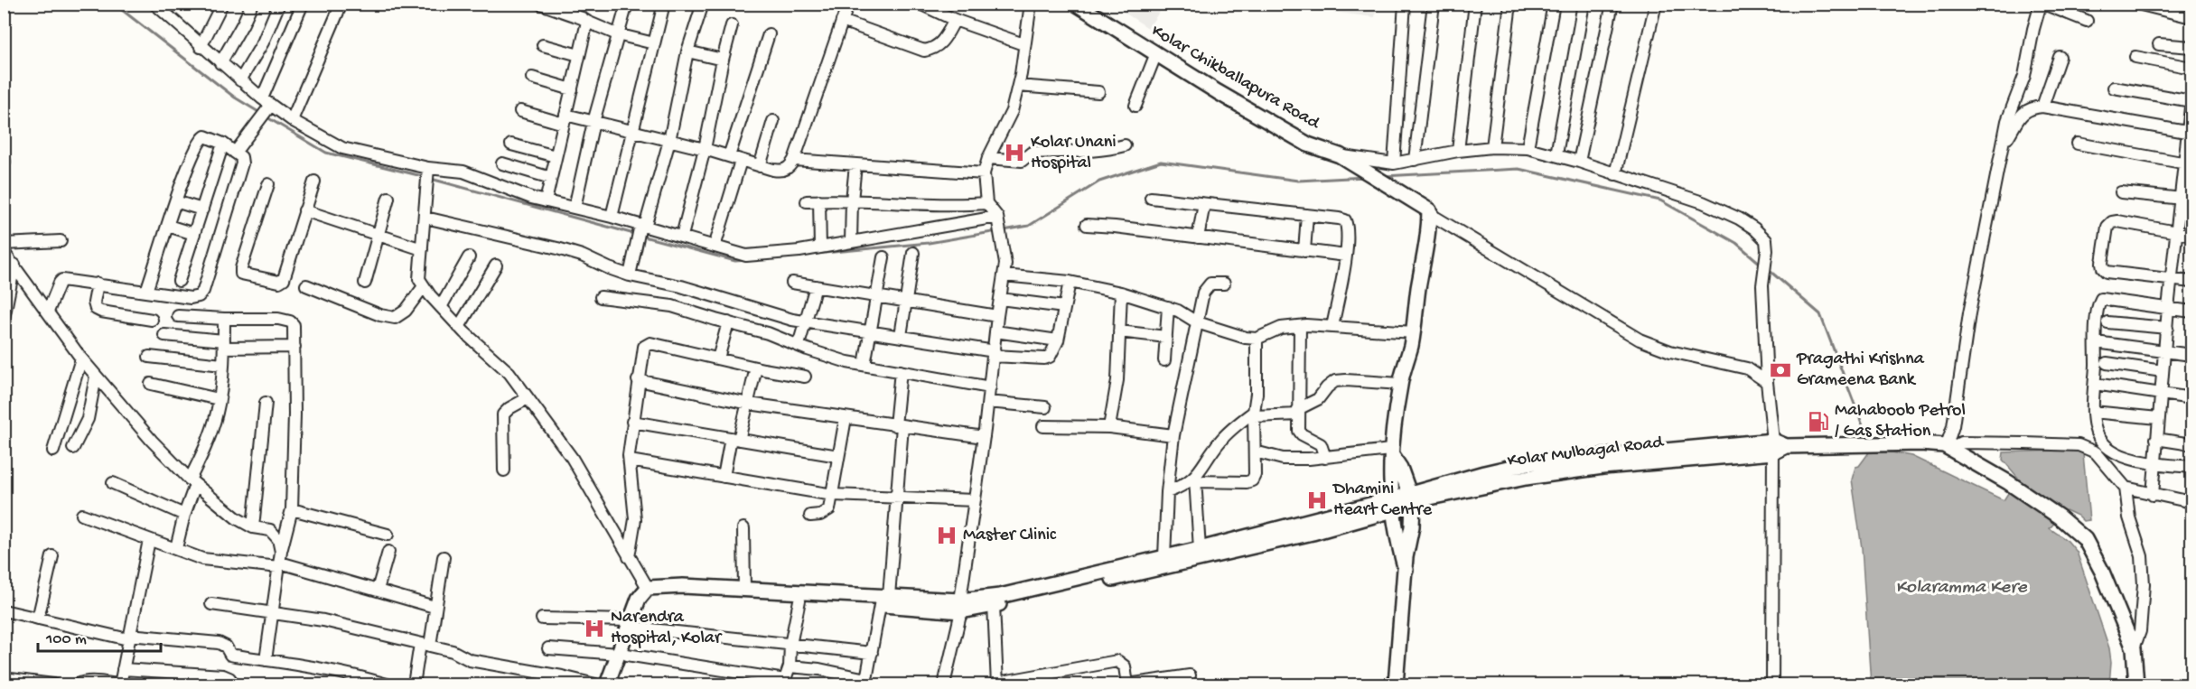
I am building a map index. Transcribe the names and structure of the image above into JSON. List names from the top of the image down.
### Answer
{
  "streets": {
    "main road": ["Kolar Chikballapura Road", "Kolar Mulbagal Road"]
  },
  "water": ["Kolaramma Kere"],
  "places": {
    "hospital": [
      "Kolar Unani Hospital",
      "Dhamini Heart Centre",
      "Master Clinic",
      "Narendra Hospital, Kolar"
    ],
    "bank": ["Pragathi Krishna Grameena Bank"],
    "fuel station": ["Mahaboob Petrol / Gas Station"]
  },
  "scale_bar": "100 m"
}
